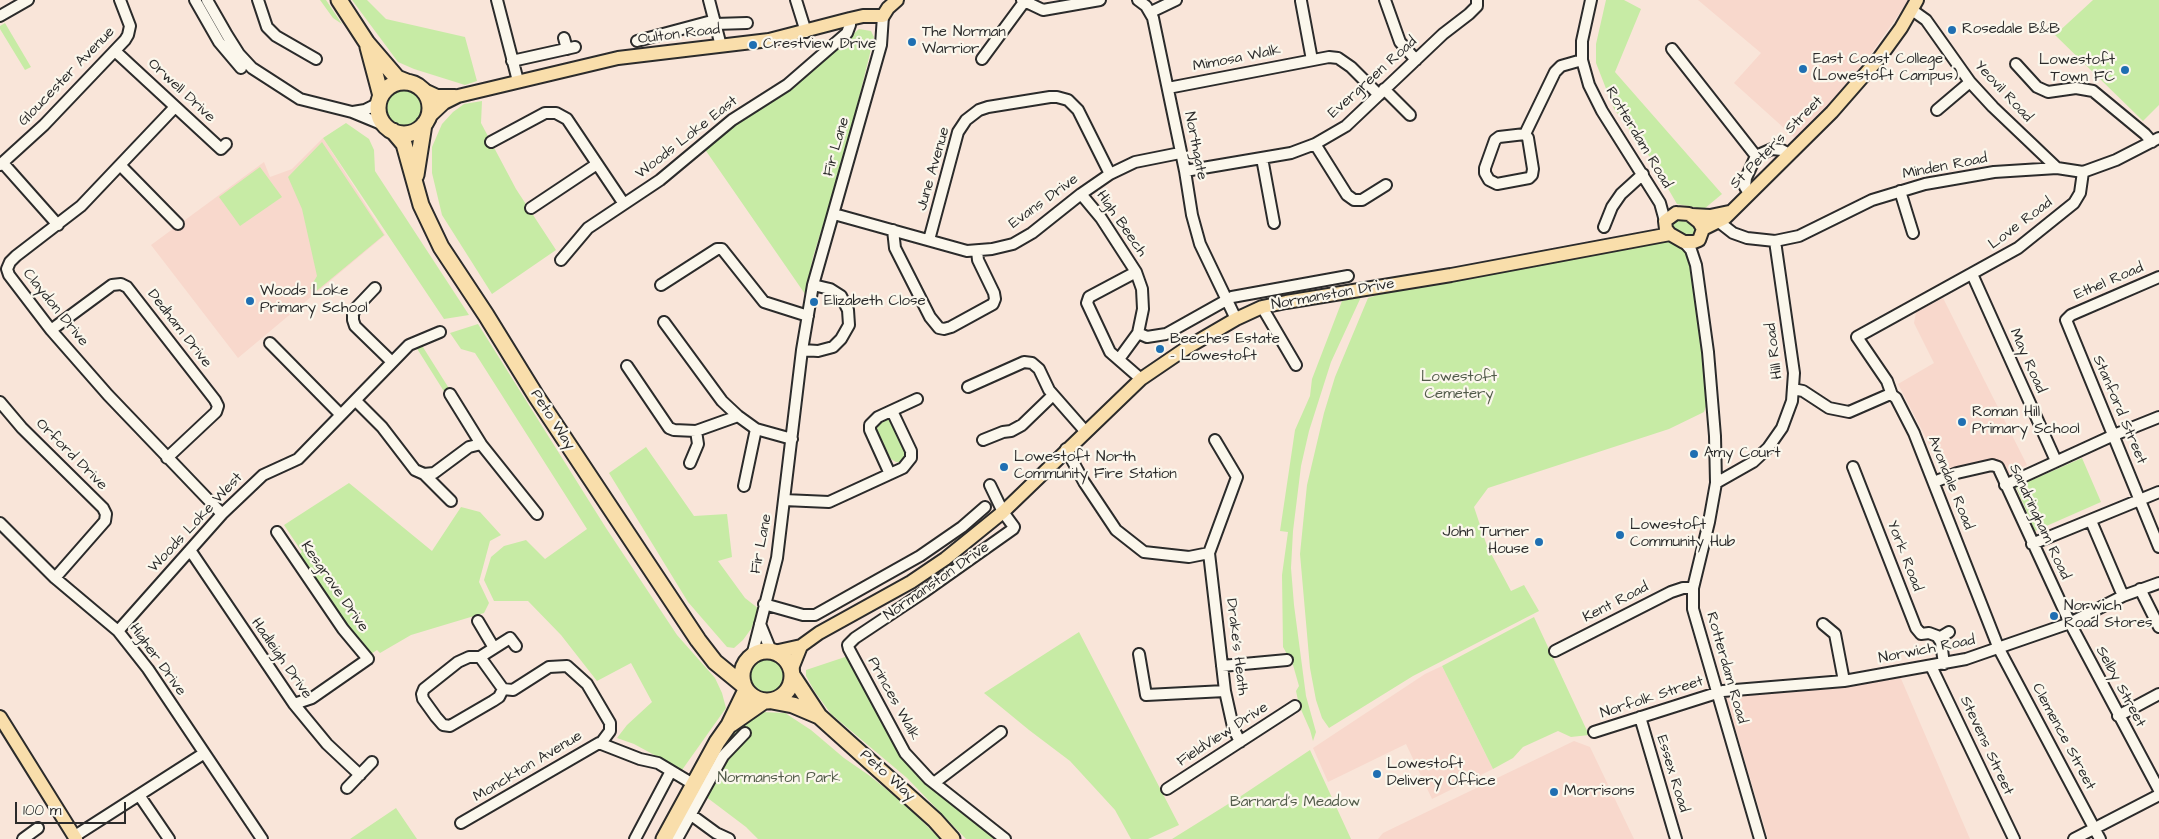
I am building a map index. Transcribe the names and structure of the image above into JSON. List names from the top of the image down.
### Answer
{
  "streets": {
    "highway": ["Peto Way"],
    "main road": ["Oulton Road", "St Peter's Street", "Normanston Drive"],
    "street": [
      "Mimosa Walk",
      "Gloucester Avenue",
      "Evergreen Road",
      "Orwell Drive",
      "Yeovil Road",
      "Woods Loke East",
      "Rotterdam Road",
      "Northgate",
      "Fir Lane",
      "Minden Road",
      "June Avenue",
      "Evans Drive",
      "High Beech",
      "Love Road",
      "Ethel Road",
      "Claydon Drive",
      "Dedham Drive",
      "Hill Road",
      "May Road",
      "Stanford Street",
      "Orford Drive",
      "Avondale Road",
      "Sandringham Road",
      "Woods Loke West",
      "York Road",
      "Kesgrave Drive",
      "Kent Road",
      "Drake's Heath",
      "Norwich Road",
      "Hadleigh Drive",
      "Higher Drive",
      "Selby Street",
      "Norfolk Street",
      "Princes Walk",
      "FieldView Drive",
      "Clemence Street",
      "Stevens Street",
      "Monckton Avenue",
      "Essex Road"
    ]
  },
  "crossings": [
    ["Oulton Road", "Woods Loke East"],
    ["Oulton Road", "Fir Lane"],
    ["Oulton Road", "Peto Way"],
    ["Mimosa Walk", "Evergreen Road"],
    ["Mimosa Walk", "Northgate"],
    ["Gloucester Avenue", "Orwell Drive"],
    ["Evergreen Road", "Northgate"],
    ["Orwell Drive", "Claydon Drive"],
    ["Yeovil Road", "St Peter's Street"],
    ["Yeovil Road", "Minden Road"],
    ["Rotterdam Road", "St Peter's Street"],
    ["Rotterdam Road", "Normanston Drive"],
    ["Rotterdam Road", "Hill Road"],
    ["Rotterdam Road", "Kent Road"],
    ["Rotterdam Road", "Norwich Road"],
    ["Rotterdam Road", "Norfolk Street"],
    ["St Peter's Street", "Minden Road"],
    ["St Peter's Street", "Normanston Drive"],
    ["Northgate", "Evans Drive"],
    ["Northgate", "Normanston Drive"],
    ["Fir Lane", "Evans Drive"],
    ["Fir Lane", "Normanston Drive"],
    ["Fir Lane", "Peto Way"],
    ["Minden Road", "Love Road"],
    ["Minden Road", "Hill Road"],
    ["June Avenue", "Evans Drive"],
    ["Evans Drive", "High Beech"],
    ["High Beech", "Normanston Drive"],
    ["Love Road", "May Road"],
    ["Love Road", "Avondale Road"],
    ["Ethel Road", "Stanford Street"],
    ["Normanston Drive", "Peto Way"],
    ["Normanston Drive", "Princes Walk"],
    ["Claydon Drive", "Dedham Drive"],
    ["Claydon Drive", "Woods Loke West"],
    ["Orford Drive", "Higher Drive"],
    ["Avondale Road", "Sandringham Road"],
    ["Avondale Road", "Norwich Road"],
    ["Avondale Road", "Clemence Street"],
    ["Sandringham Road", "Norwich Road"],
    ["Sandringham Road", "Selby Street"],
    ["Woods Loke West", "Hadleigh Drive"],
    ["Woods Loke West", "Higher Drive"],
    ["Kesgrave Drive", "Hadleigh Drive"],
    ["Drake's Heath", "FieldView Drive"],
    ["Norwich Road", "Selby Street"],
    ["Norwich Road", "Norfolk Street"],
    ["Norwich Road", "Clemence Street"],
    ["Norwich Road", "Stevens Street"],
    ["Norfolk Street", "Essex Road"]
  ],
  "parks": ["Lowestoft Cemetery", "Normanston Park", "Barnard's Meadow"],
  "places": [
    "Rosedale B&B",
    "The Norman Warrior",
    "Crestview Drive",
    "East Coast College (Lowestoft Campus)",
    "Lowestoft Town FC",
    "Woods Loke Primary School",
    "Elizabeth Close",
    "Beeches Estate - Lowestoft",
    "Roman Hill Primary School",
    "Amy Court",
    "Lowestoft North Community Fire Station",
    "Lowestoft Community Hub",
    "John Turner House",
    "Norwich Road Stores",
    "Lowestoft Delivery Office",
    "Morrisons"
  ],
  "scale_bar": "100 m"
}
